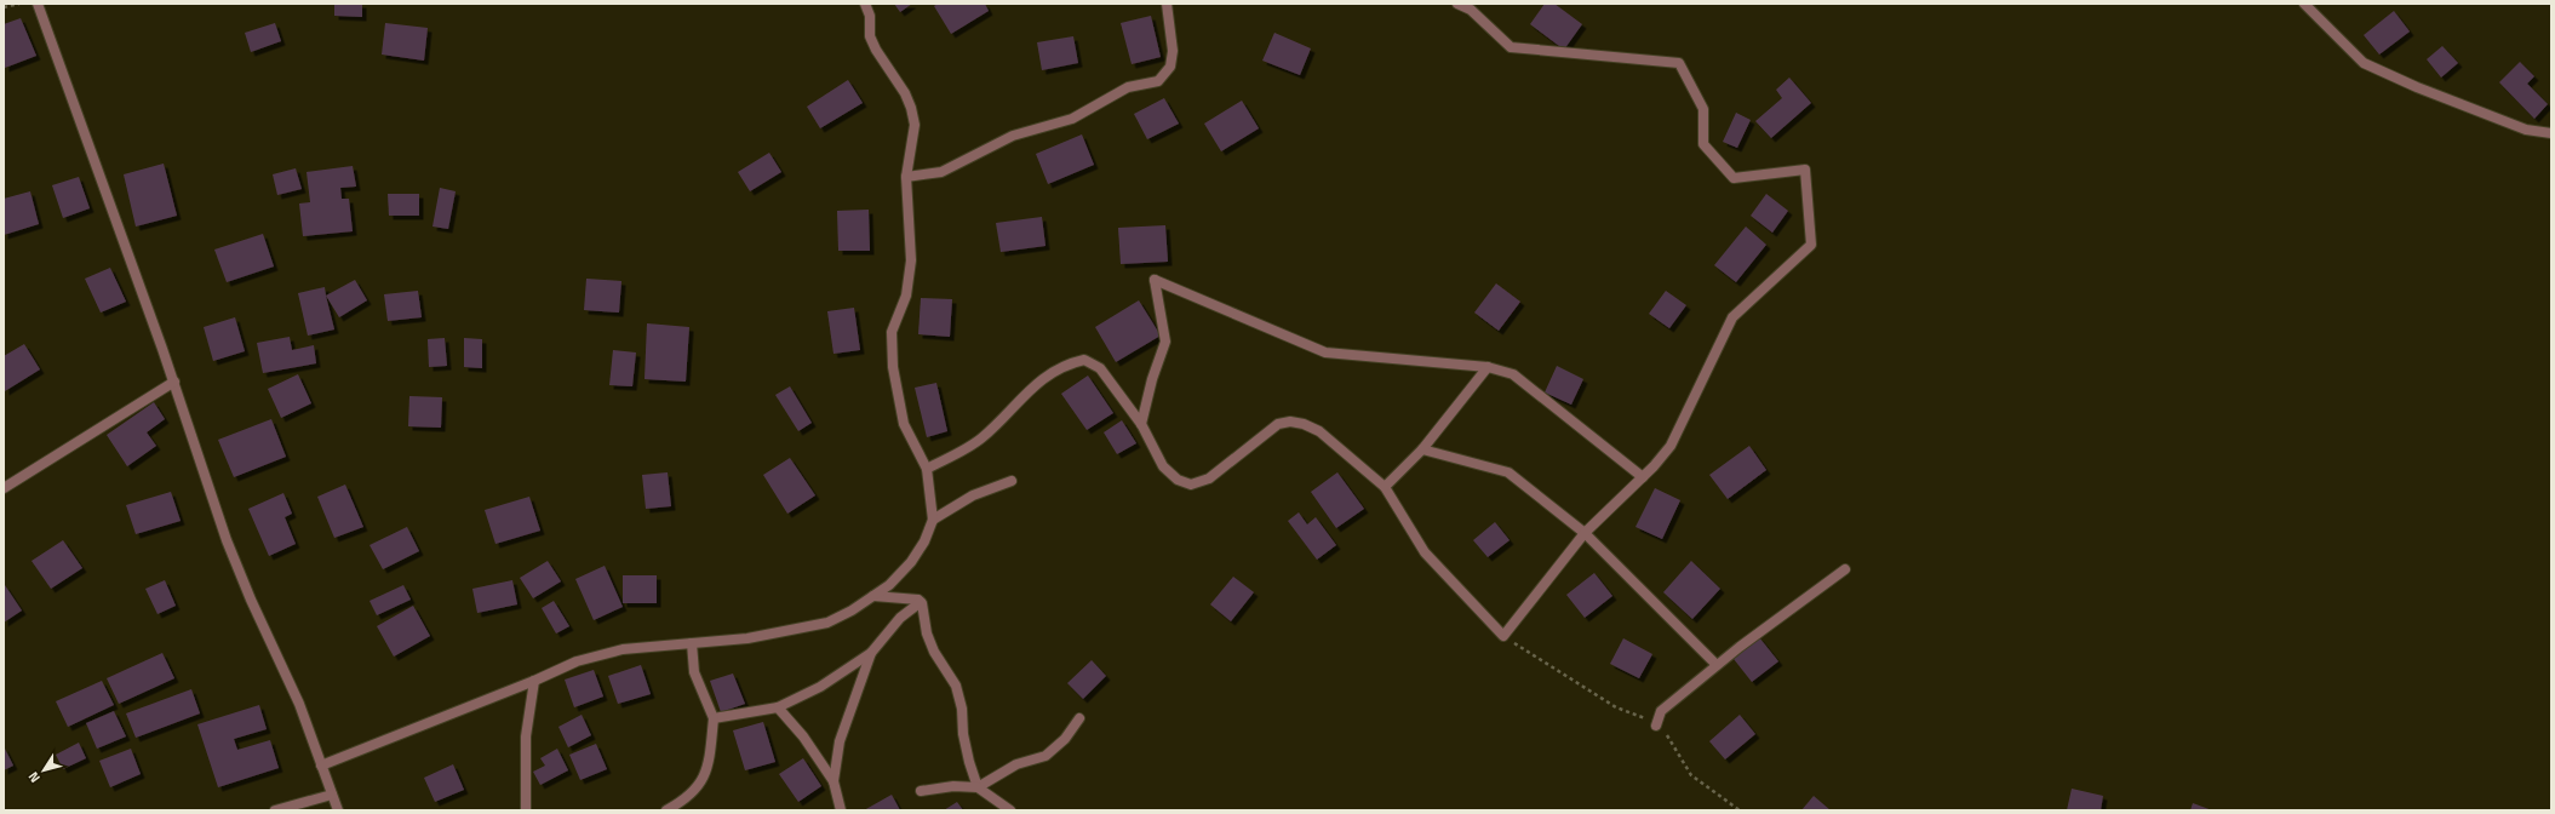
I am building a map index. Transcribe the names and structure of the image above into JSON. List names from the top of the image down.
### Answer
{
  "north": "bottom left"
}
